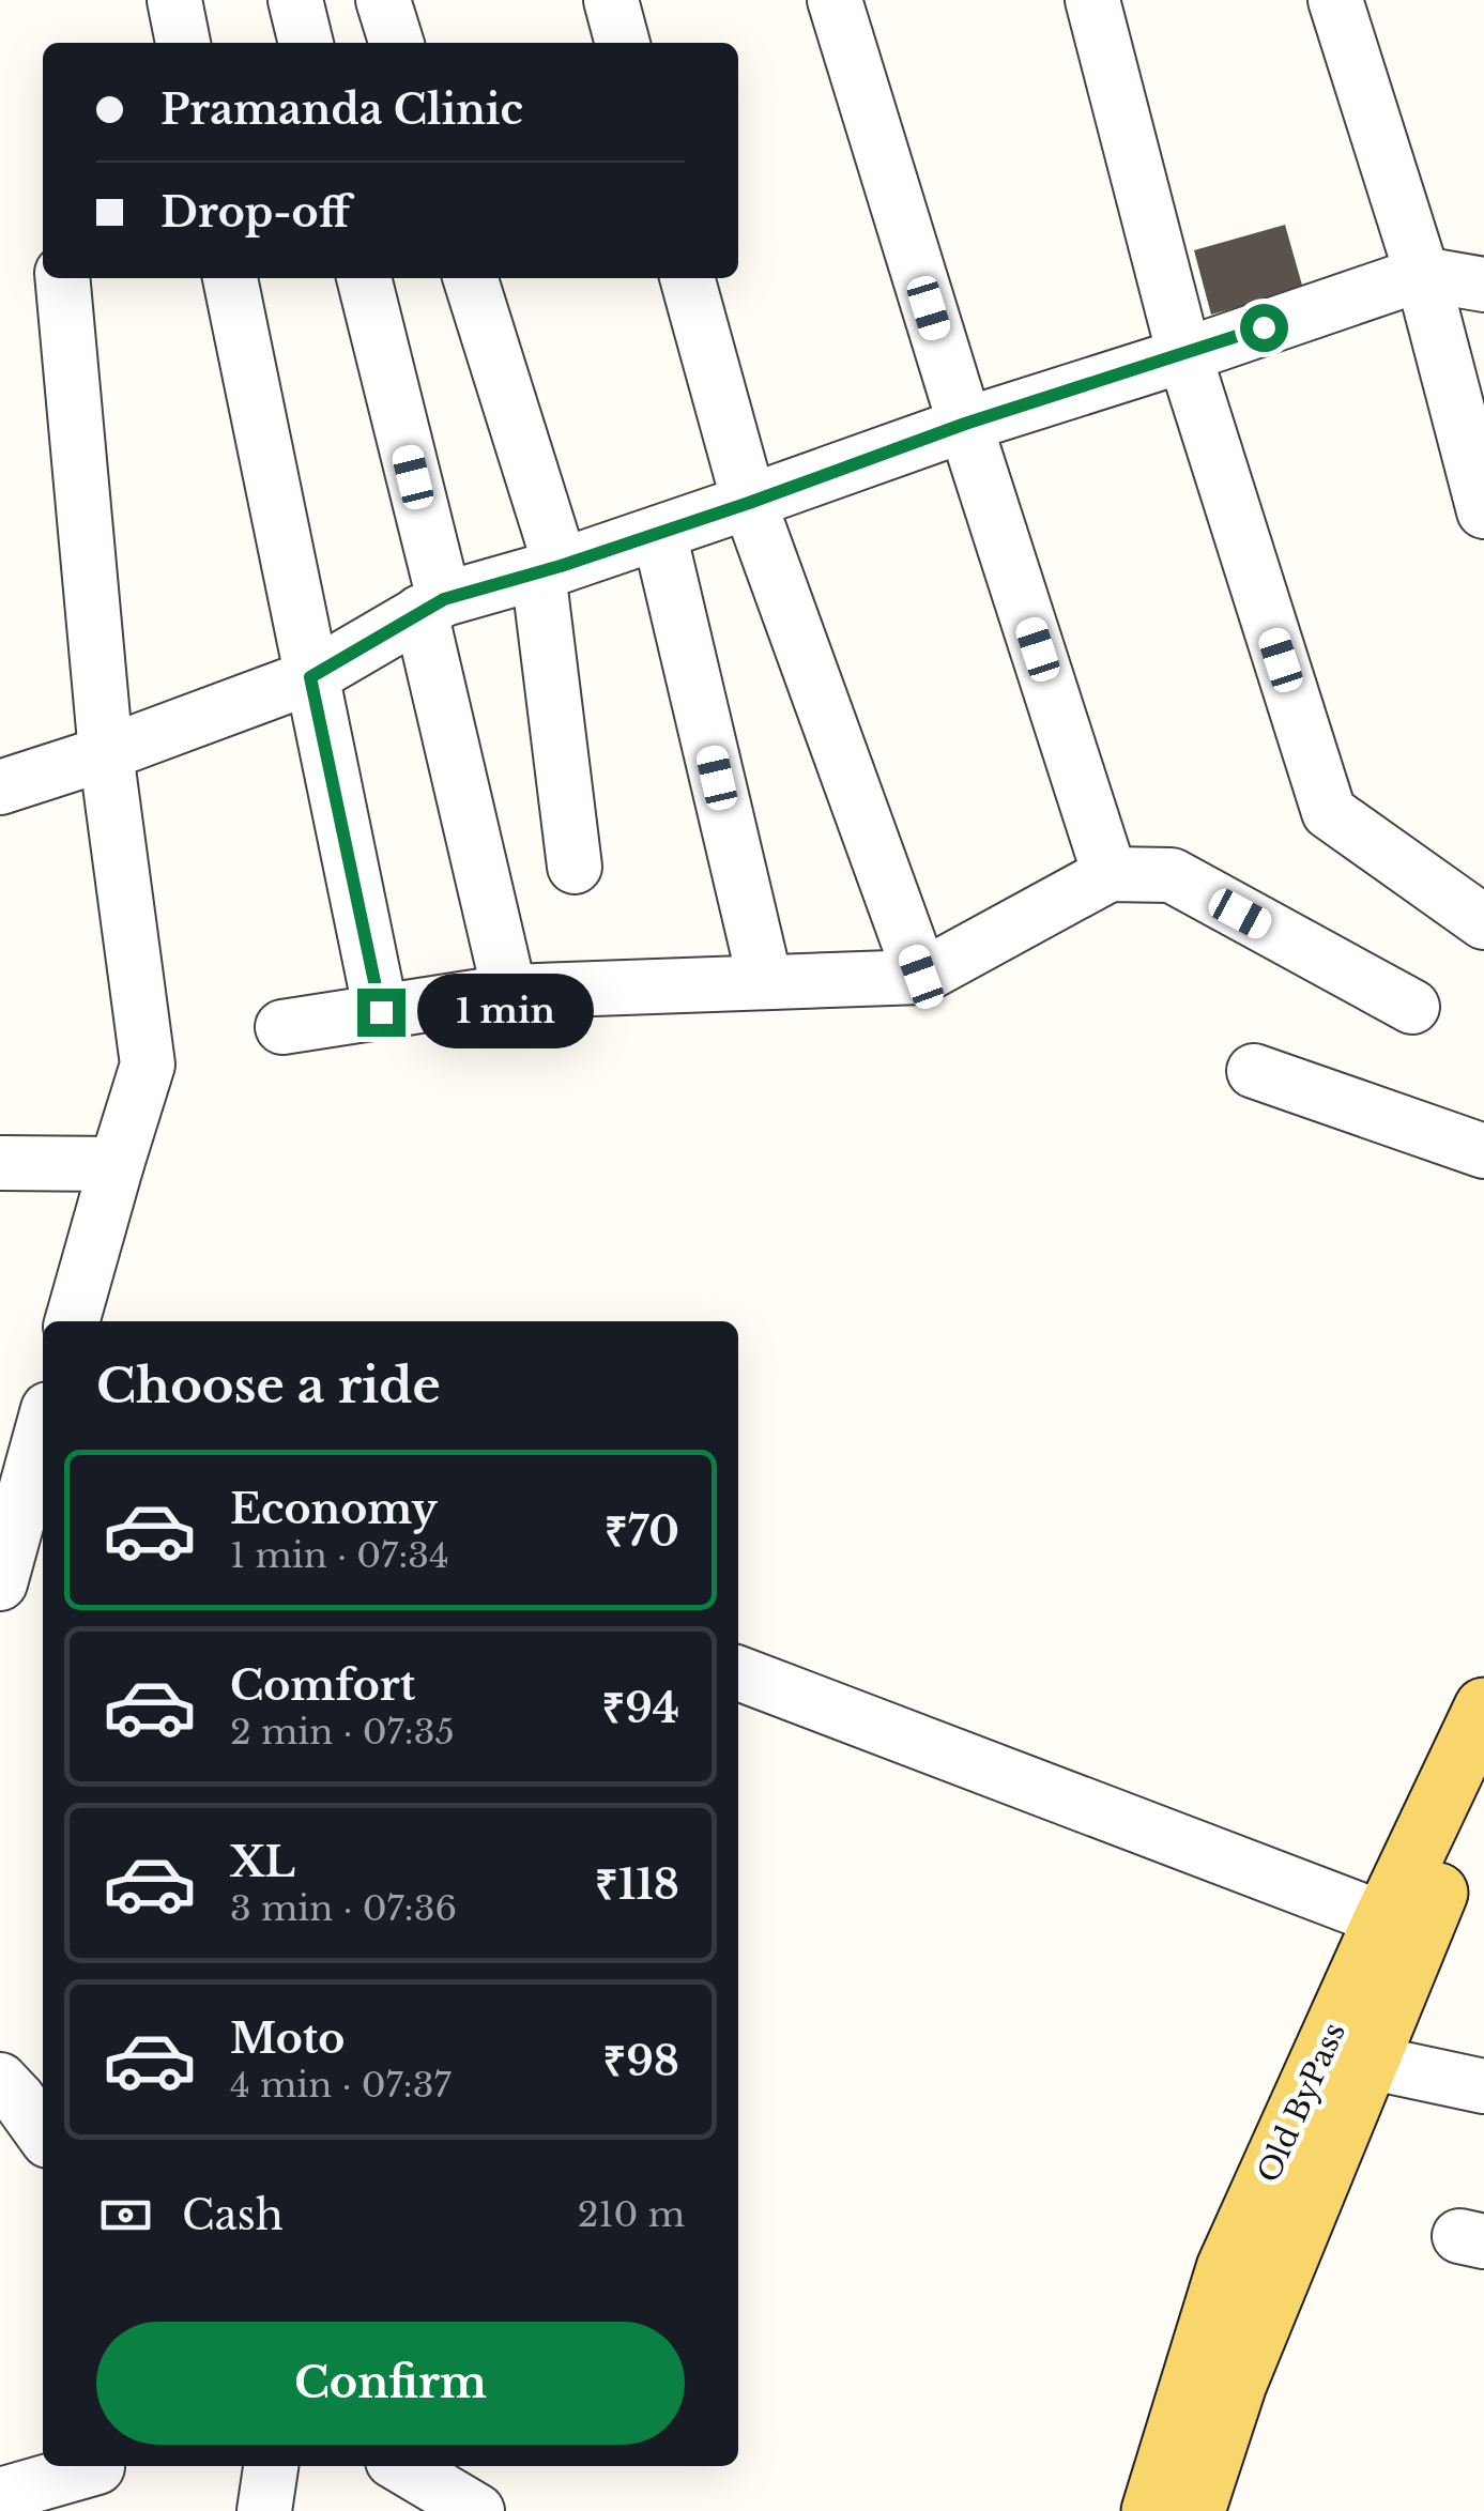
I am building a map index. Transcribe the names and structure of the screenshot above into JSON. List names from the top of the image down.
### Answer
{
  "streets": {
    "main road": ["Old ByPass"]
  },
  "page": {
    "banner": ["Pramanda Clinic", "Drop-off"],
    "bubble": "1 min",
    "heading": "Choose a ride",
    "list": [
      {
        "name": "Economy",
        "note": "1 min · 07:34",
        "value": "₹70"
      },
      {
        "name": "Comfort",
        "note": "2 min · 07:35",
        "value": "₹94"
      },
      {
        "name": "XL",
        "note": "3 min · 07:36",
        "value": "₹118"
      },
      {
        "name": "Moto",
        "note": "4 min · 07:37",
        "value": "₹98"
      }
    ],
    "pay": ["Cash", "210 m"],
    "buttons": "Confirm"
  }
}
